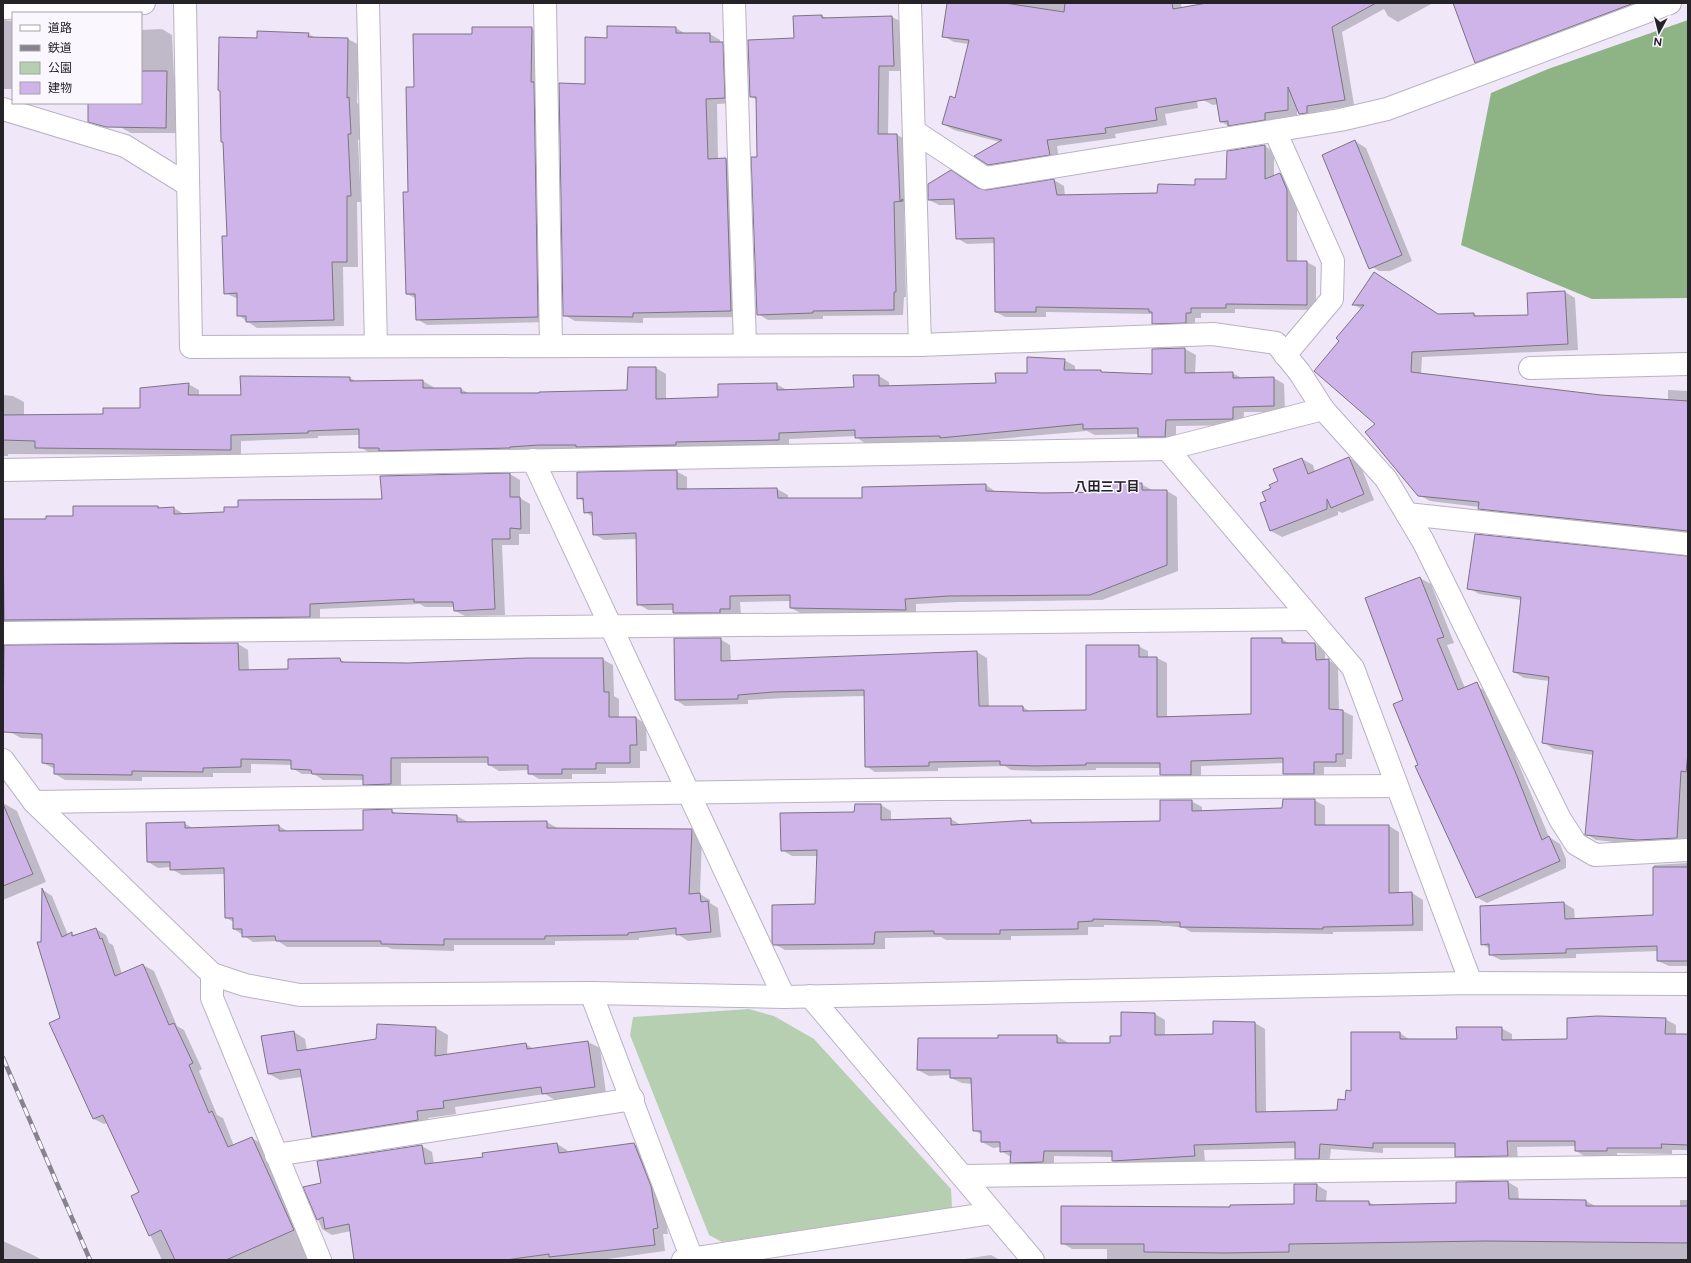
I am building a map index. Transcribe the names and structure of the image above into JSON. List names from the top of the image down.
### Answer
{
  "districts": ["八田三丁目"],
  "legend": [
    "道路",
    "鉄道",
    "公園",
    "建物"
  ],
  "north": "bottom"
}
